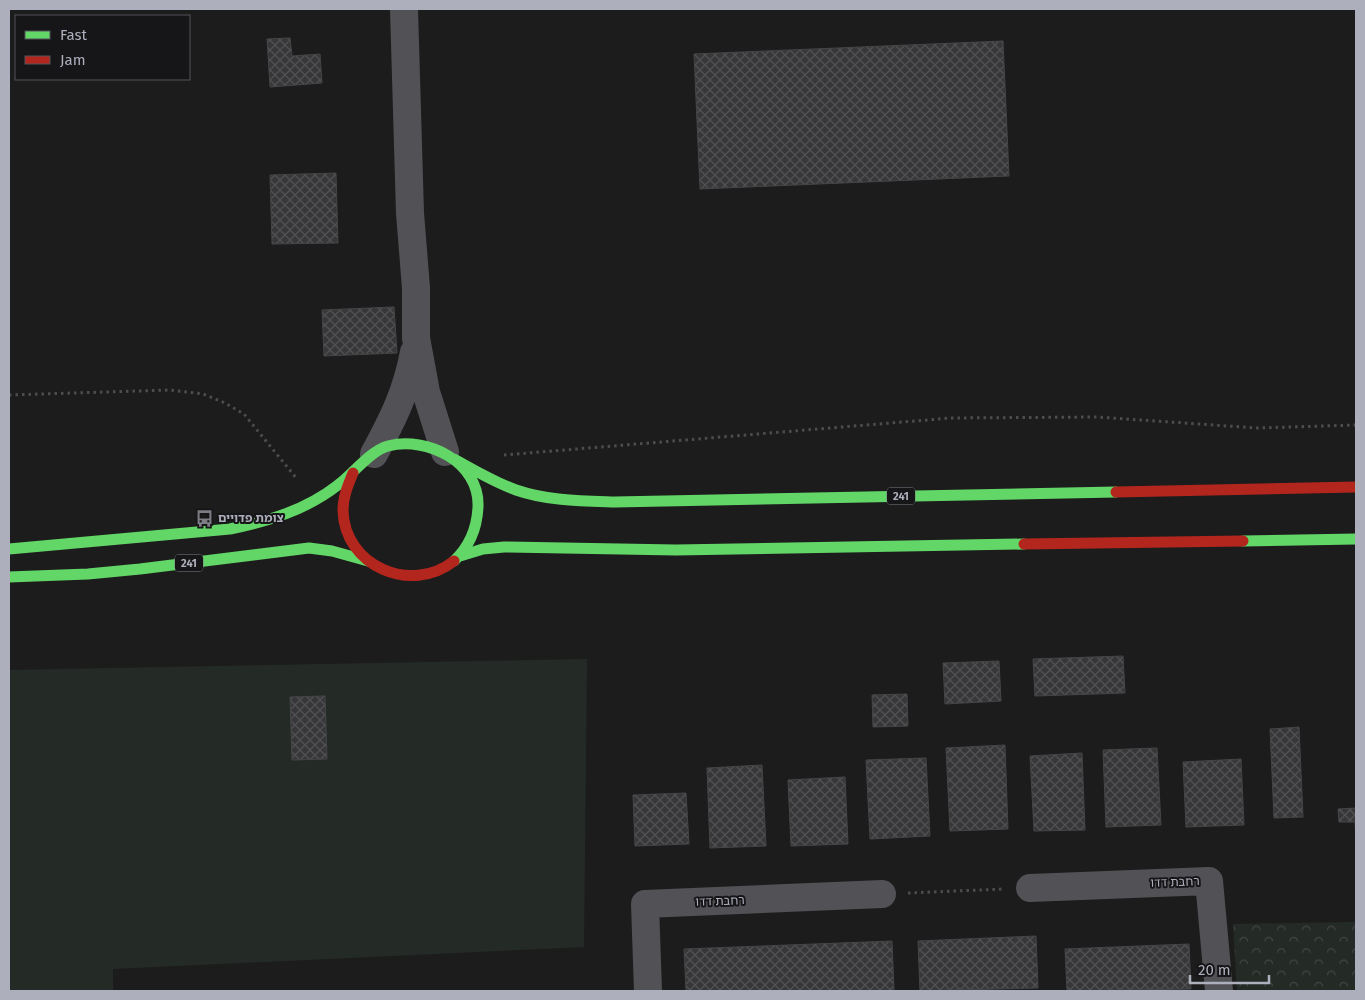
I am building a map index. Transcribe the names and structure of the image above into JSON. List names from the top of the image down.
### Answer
{
  "streets": {
    "main road": ["241"],
    "street": ["רחבת דדו"]
  },
  "places": {
    "bus stop": ["צומת פדויים"]
  },
  "legend": ["Fast", "Jam"],
  "scale_bar": "20 m"
}
